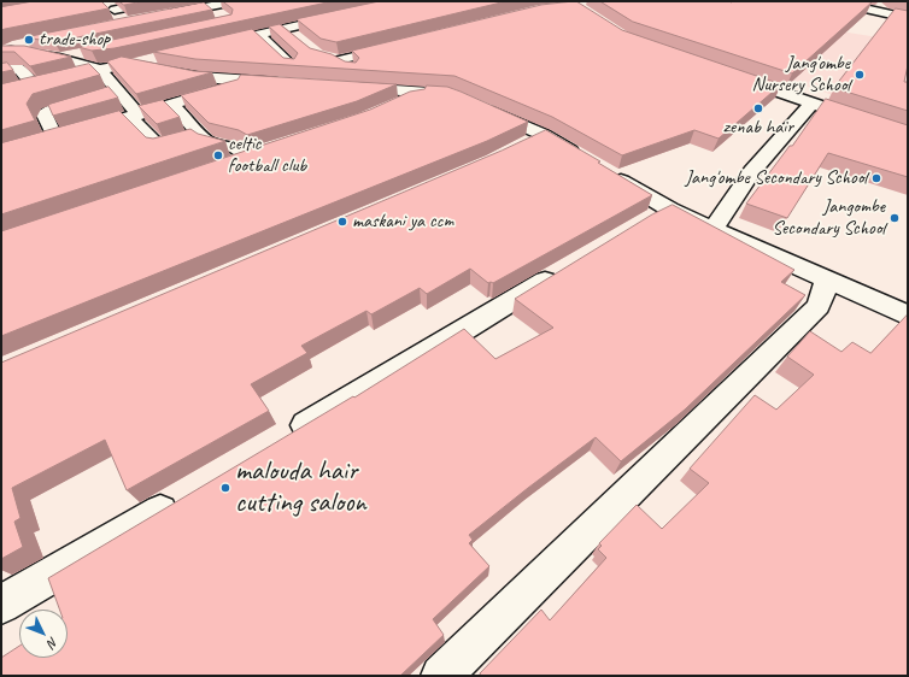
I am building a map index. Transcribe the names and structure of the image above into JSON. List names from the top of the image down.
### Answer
{
  "places": [
    "trade-shop",
    "Jang'ombe Nursery School",
    "zenab hair",
    "celtic football club",
    "Jang'ombe Secondary School",
    "Jangombe Secondary School",
    "maskani ya ccm",
    "malouda hair cutting saloon"
  ],
  "north": "bottom right"
}
